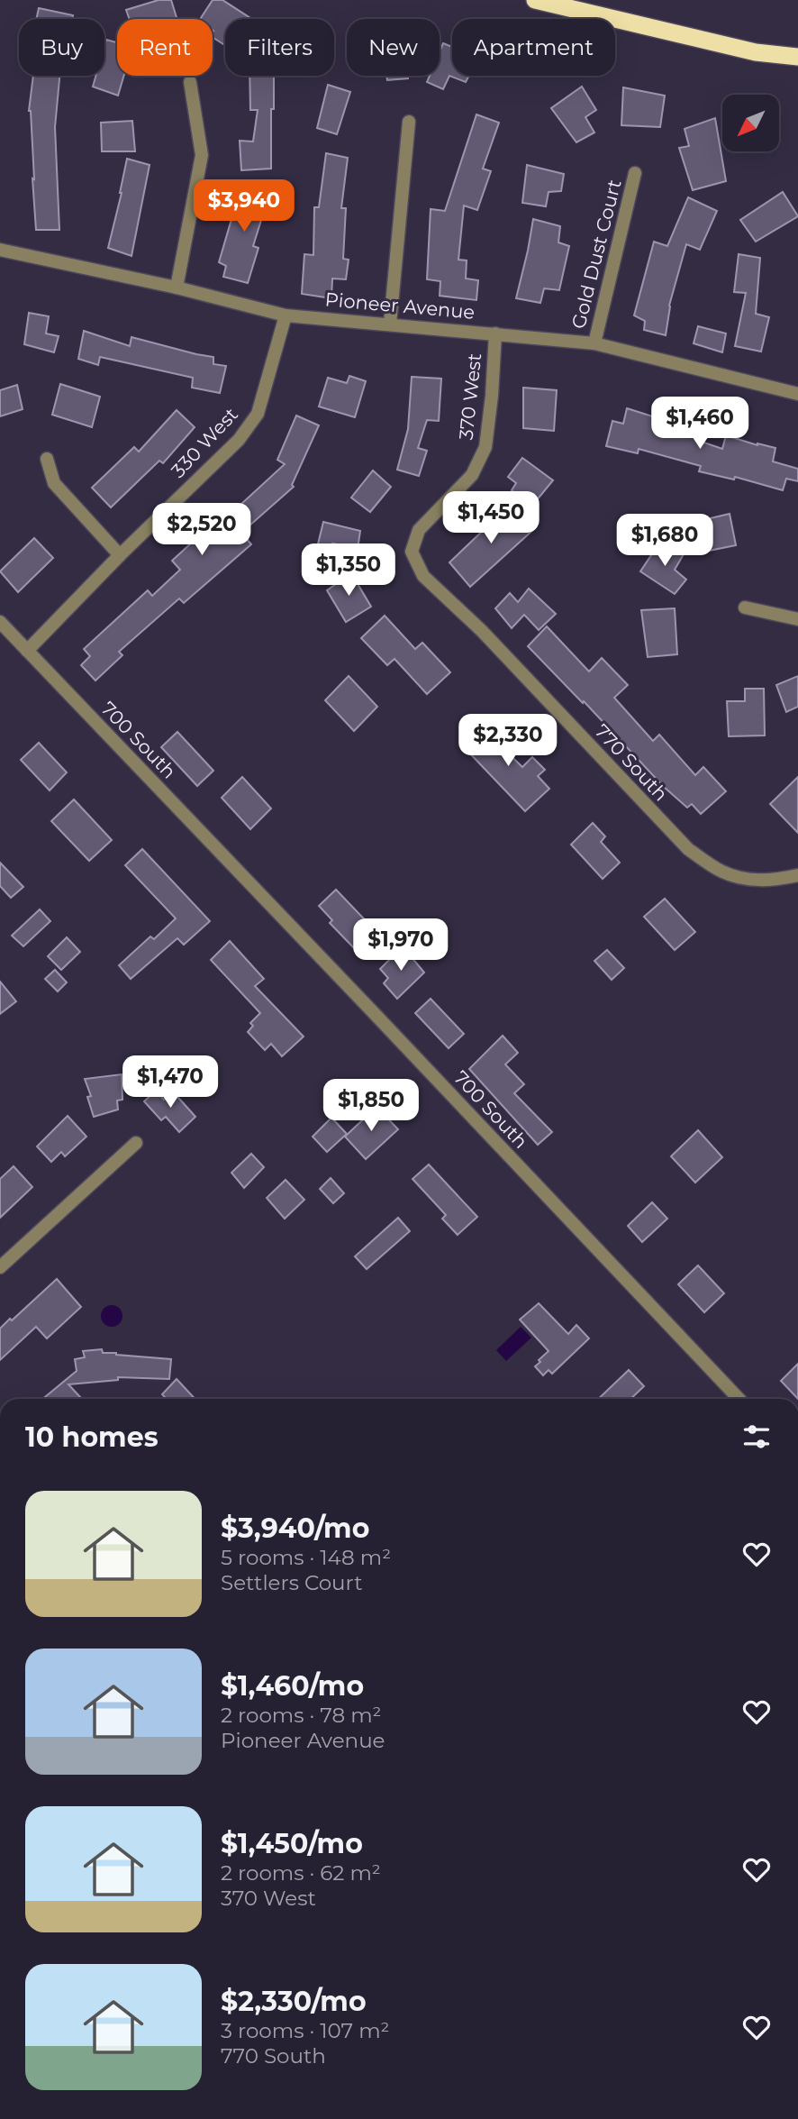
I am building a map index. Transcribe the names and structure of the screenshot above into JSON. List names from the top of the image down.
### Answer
{
  "streets": {
    "street": [
      "Gold Dust Court",
      "Pioneer Avenue",
      "370 West",
      "330 West",
      "700 South",
      "770 South"
    ]
  },
  "crossings": [
    ["Gold Dust Court", "Pioneer Avenue"],
    ["Pioneer Avenue", "370 West"],
    ["Pioneer Avenue", "330 West"],
    ["370 West", "770 South"],
    ["330 West", "700 South"]
  ],
  "north": "bottom left",
  "page": {
    "chip": [
      "Buy",
      "Rent",
      "Filters",
      "New",
      "Apartment"
    ],
    "price": [
      "$3,940",
      "$1,460",
      "$1,450",
      "$2,520",
      "$1,680",
      "$1,350",
      "$2,330",
      "$1,970",
      "$1,470",
      "$1,850"
    ],
    "heading": "10 homes",
    "list": [
      {
        "name": "$3,940/mo",
        "note": "5 rooms · 148 m² · Settlers Court"
      },
      {
        "name": "$1,460/mo",
        "note": "2 rooms · 78 m² · Pioneer Avenue"
      },
      {
        "name": "$1,450/mo",
        "note": "2 rooms · 62 m² · 370 West"
      },
      {
        "name": "$2,330/mo",
        "note": "3 rooms · 107 m² · 770 South"
      }
    ]
  }
}
